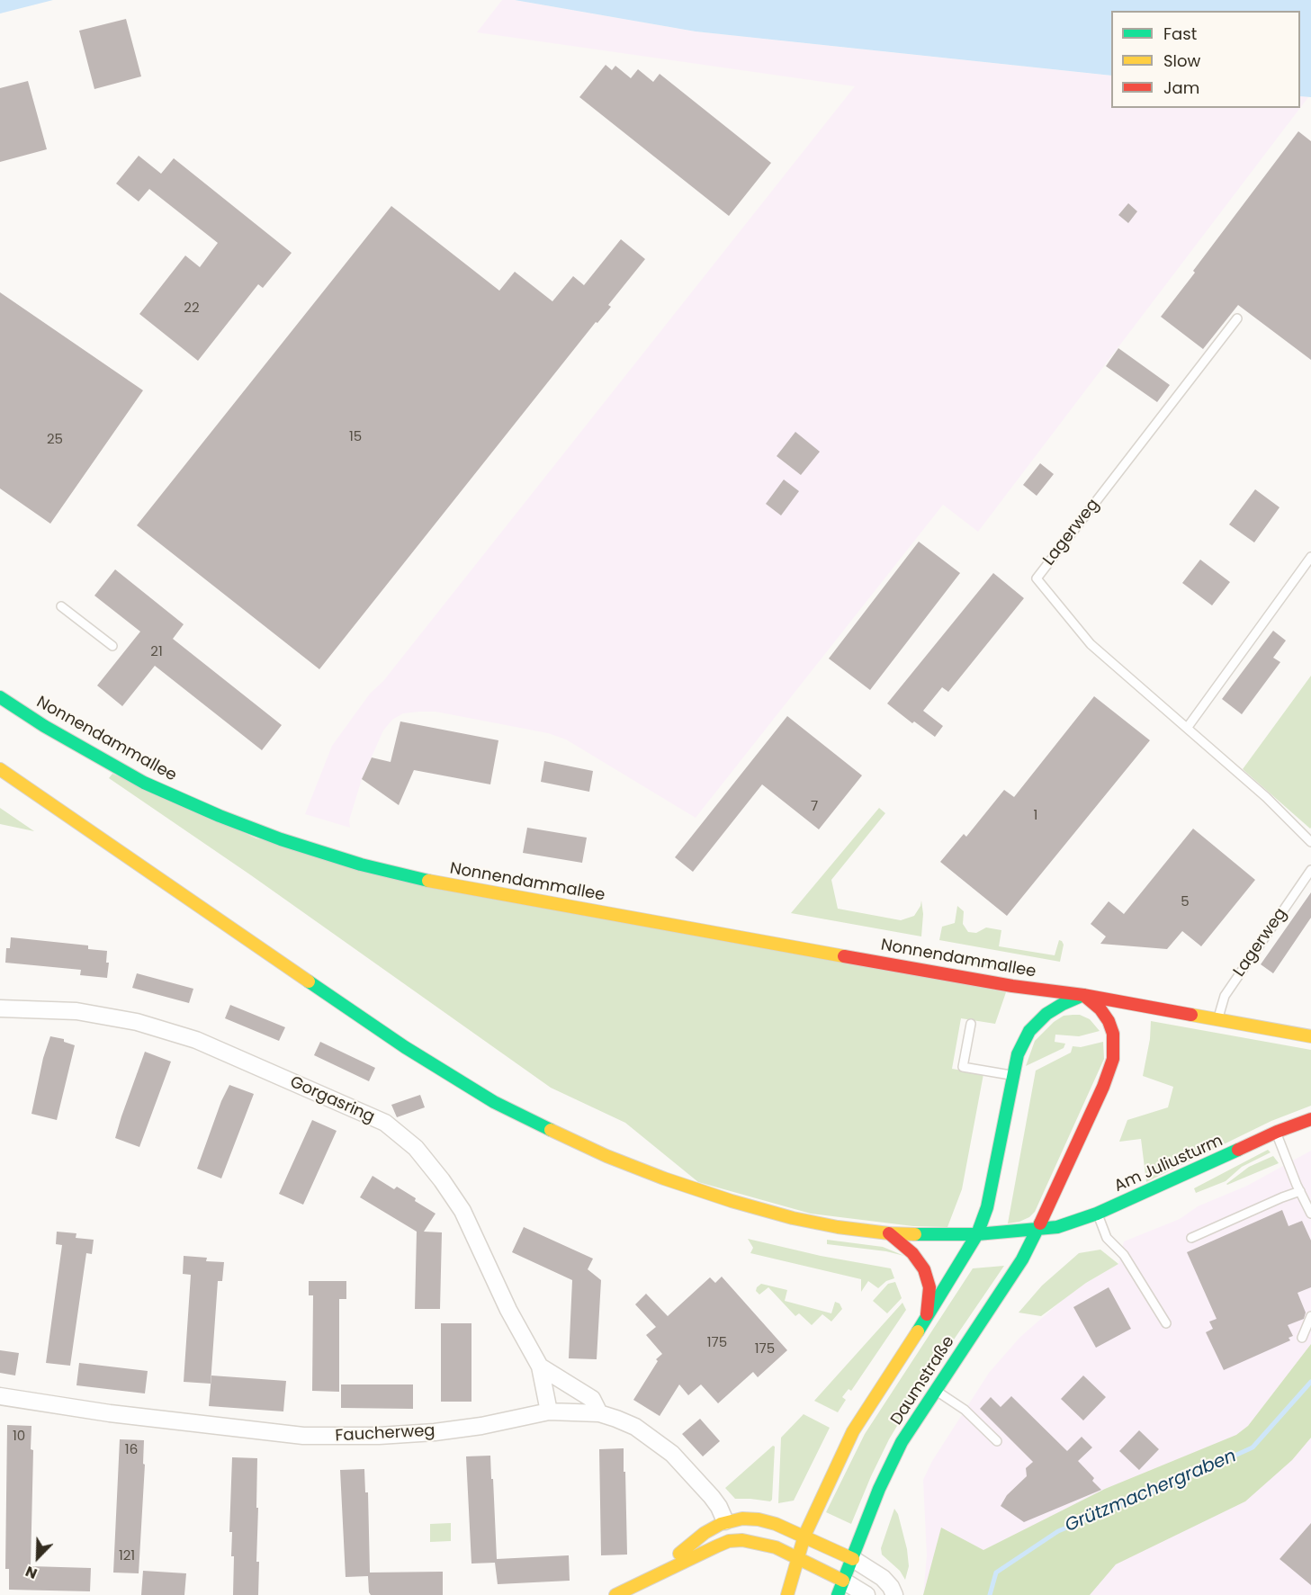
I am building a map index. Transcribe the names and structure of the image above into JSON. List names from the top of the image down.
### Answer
{
  "streets": {
    "main road": ["Nonnendammallee", "Am Juliusturm", "Daumstraße"],
    "street": ["Gorgasring", "Faucherweg"],
    "lane": ["Lagerweg"]
  },
  "crossings": [
    ["Nonnendammallee", "Daumstraße"],
    ["Gorgasring", "Faucherweg"],
    ["Am Juliusturm", "Daumstraße"]
  ],
  "water": ["Grützmachergraben"],
  "house_numbers": [
    "22",
    "15",
    "25",
    "21",
    "7",
    "1",
    "5",
    "175",
    "175",
    "10",
    "16",
    "121"
  ],
  "legend": ["Fast", "Slow", "Jam"],
  "north": "bottom left"
}
